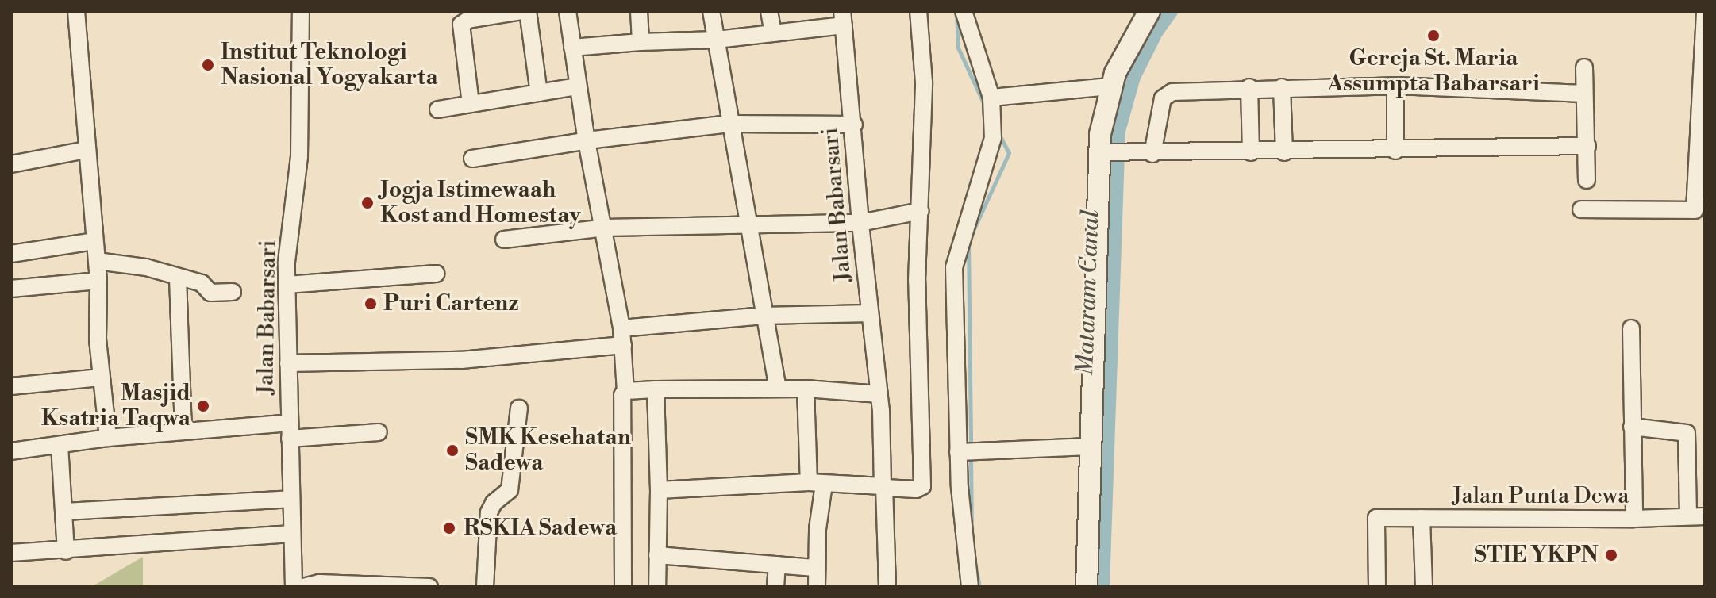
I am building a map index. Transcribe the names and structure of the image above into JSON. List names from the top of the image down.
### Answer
{
  "streets": {
    "street": ["Jalan Babarsari", "Jalan Punta Dewa"]
  },
  "water": ["Mataram Canal"],
  "places": [
    "Gereja St. Maria Assumpta Babarsari",
    "Institut Teknologi Nasional Yogyakarta",
    "Jogja Istimewaah Kost and Homestay",
    "Puri Cartenz",
    "Masjid Ksatria Taqwa",
    "SMK Kesehatan Sadewa",
    "RSKIA Sadewa",
    "STIE YKPN"
  ]
}
